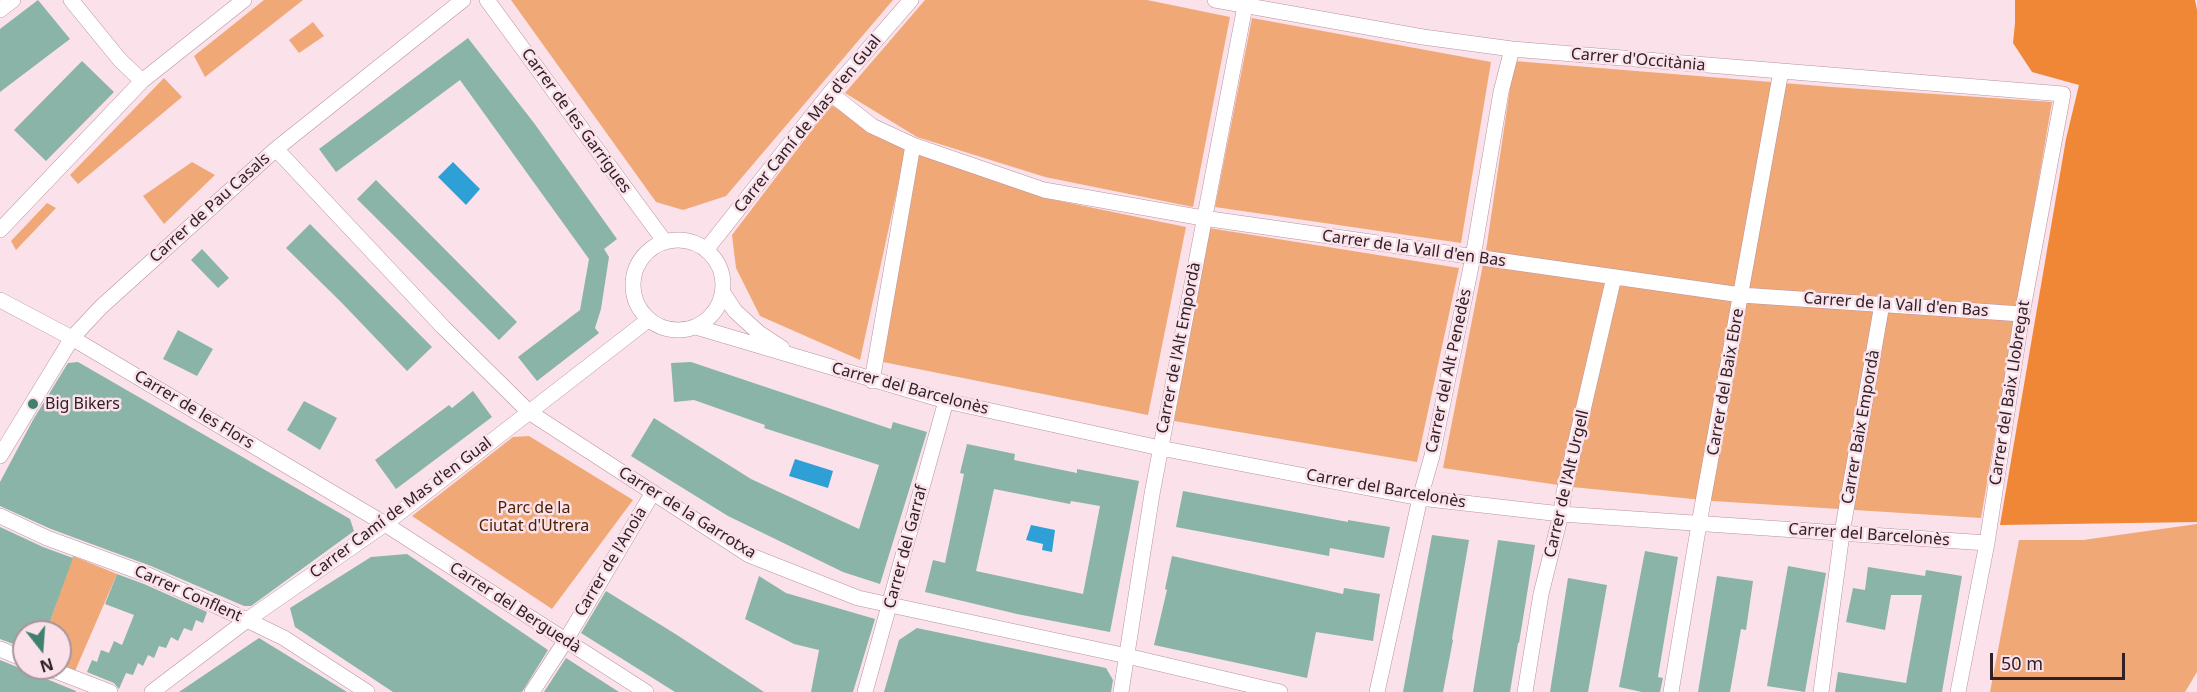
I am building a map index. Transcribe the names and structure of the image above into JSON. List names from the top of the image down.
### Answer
{
  "streets": {
    "street": [
      "Carrer d'Occitània",
      "Carrer de les Garrigues",
      "Carrer Camí de Mas d'en Gual",
      "Carrer de Pau Casals",
      "Carrer de la Vall d'en Bas",
      "Carrer de l'Alt Empordà",
      "Carrer del Alt Penedès",
      "Carrer del Baix Ebre",
      "Carrer del Barcelonès",
      "Carrer del Baix Llobregat",
      "Carrer de les Flors",
      "Carrer Baix Empordà",
      "Carrer de l'Alt Urgell",
      "Carrer de la Garrotxa",
      "Carrer del Garraf",
      "Carrer de l'Anoia",
      "Carrer Conflent",
      "Carrer del Berguedà"
    ]
  },
  "crossings": [
    ["Carrer d'Occitània", "Carrer de l'Alt Empordà"],
    ["Carrer d'Occitània", "Carrer del Alt Penedès"],
    ["Carrer d'Occitània", "Carrer del Baix Ebre"],
    ["Carrer d'Occitània", "Carrer del Baix Llobregat"],
    ["Carrer de les Garrigues", "Carrer Camí de Mas d'en Gual"],
    ["Carrer de les Garrigues", "Carrer del Barcelonès"],
    ["Carrer Camí de Mas d'en Gual", "Carrer de la Vall d'en Bas"],
    ["Carrer Camí de Mas d'en Gual", "Carrer del Barcelonès"],
    ["Carrer Camí de Mas d'en Gual", "Carrer de les Flors"],
    ["Carrer Camí de Mas d'en Gual", "Carrer de la Garrotxa"],
    ["Carrer Camí de Mas d'en Gual", "Carrer Conflent"],
    ["Carrer Camí de Mas d'en Gual", "Carrer del Berguedà"],
    ["Carrer de Pau Casals", "Carrer de les Flors"],
    ["Carrer de Pau Casals", "Carrer de la Garrotxa"],
    ["Carrer de la Vall d'en Bas", "Carrer de l'Alt Empordà"],
    ["Carrer de la Vall d'en Bas", "Carrer del Alt Penedès"],
    ["Carrer de la Vall d'en Bas", "Carrer del Baix Ebre"],
    ["Carrer de la Vall d'en Bas", "Carrer del Baix Llobregat"],
    ["Carrer de la Vall d'en Bas", "Carrer Baix Empordà"],
    ["Carrer de la Vall d'en Bas", "Carrer de l'Alt Urgell"],
    ["Carrer de l'Alt Empordà", "Carrer del Barcelonès"],
    ["Carrer de l'Alt Empordà", "Carrer de la Garrotxa"],
    ["Carrer del Alt Penedès", "Carrer del Barcelonès"],
    ["Carrer del Baix Ebre", "Carrer del Barcelonès"],
    ["Carrer del Barcelonès", "Carrer del Baix Llobregat"],
    ["Carrer del Barcelonès", "Carrer Baix Empordà"],
    ["Carrer del Barcelonès", "Carrer de l'Alt Urgell"],
    ["Carrer del Barcelonès", "Carrer del Garraf"],
    ["Carrer de les Flors", "Carrer del Berguedà"],
    ["Carrer de la Garrotxa", "Carrer del Garraf"],
    ["Carrer de la Garrotxa", "Carrer de l'Anoia"],
    ["Carrer de l'Anoia", "Carrer del Berguedà"]
  ],
  "parks": ["Parc de la Ciutat d'Utrera"],
  "places": ["Big Bikers"],
  "scale_bar": "50 m",
  "north": "bottom"
}
